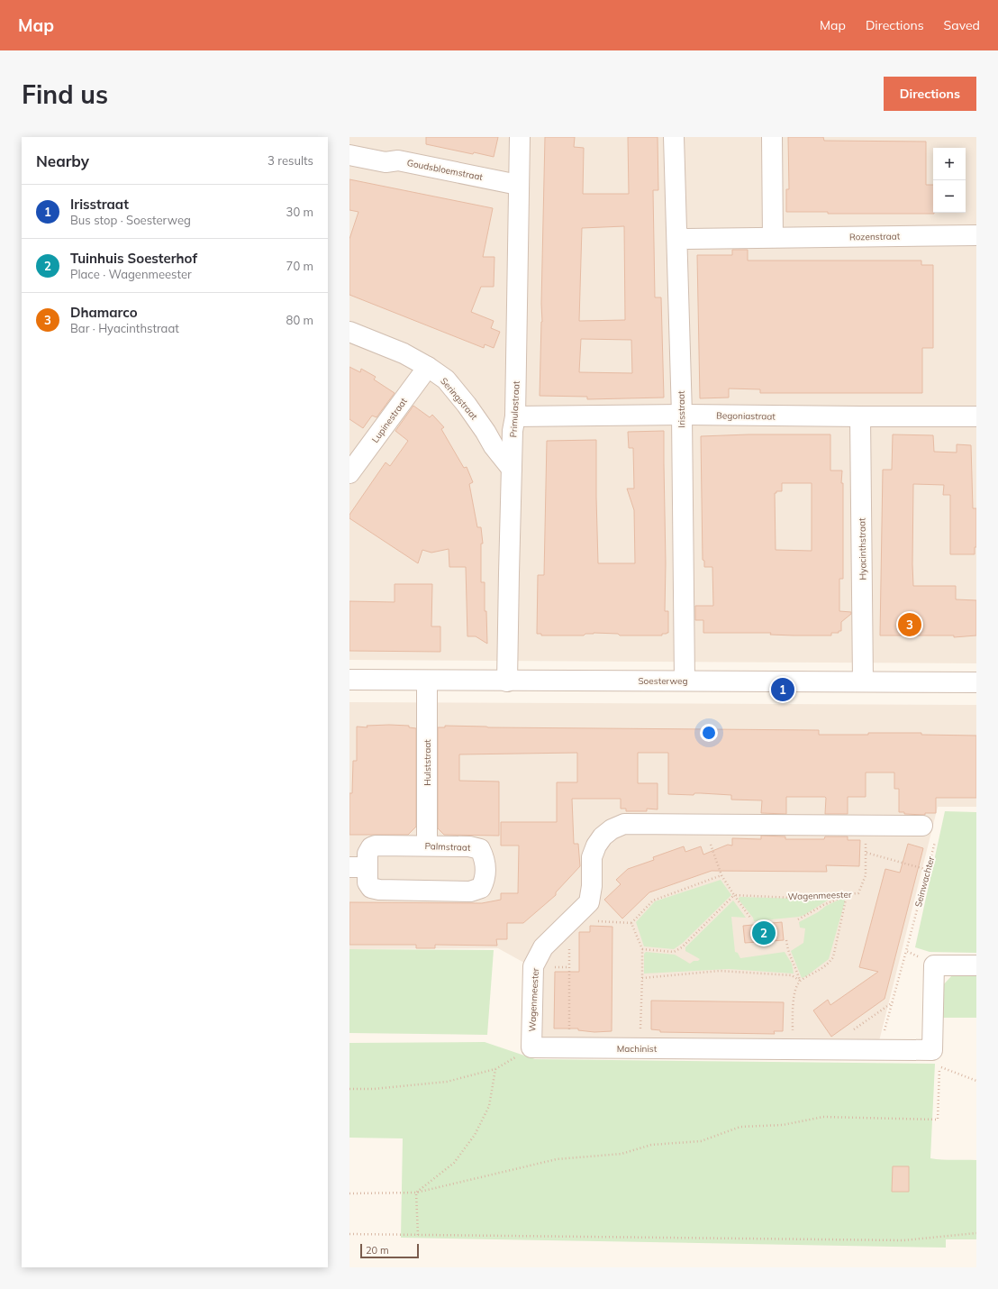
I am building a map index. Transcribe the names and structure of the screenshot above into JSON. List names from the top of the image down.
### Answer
{
  "streets": {
    "street": [
      "Goudsbloemstraat",
      "Rozenstraat",
      "Seringstraat",
      "Primulastraat",
      "Irisstraat",
      "Begoniastraat",
      "Lupinestraat",
      "Hyacinthstraat",
      "Soesterweg",
      "Hulststraat",
      "Palmstraat",
      "Wagenmeester",
      "Machinist"
    ],
    "path": ["Seinwachter"]
  },
  "crossings": [
    ["Goudsbloemstraat", "Primulastraat"],
    ["Rozenstraat", "Irisstraat"],
    ["Seringstraat", "Primulastraat"],
    ["Seringstraat", "Lupinestraat"],
    ["Primulastraat", "Begoniastraat"],
    ["Primulastraat", "Soesterweg"],
    ["Irisstraat", "Begoniastraat"],
    ["Irisstraat", "Soesterweg"],
    ["Begoniastraat", "Hyacinthstraat"],
    ["Hyacinthstraat", "Soesterweg"],
    ["Soesterweg", "Hulststraat"],
    ["Hulststraat", "Palmstraat"],
    ["Seinwachter", "Wagenmeester"],
    ["Seinwachter", "Machinist"],
    ["Wagenmeester", "Machinist"]
  ],
  "scale_bar": "20 m",
  "page": {
    "header": "Map",
    "nav": ["Map", "Directions", "Saved"],
    "buttons": "Directions",
    "title": "Find us",
    "heading": ["Nearby", "3 results"],
    "map_buttons": ["+", "−"],
    "list": [
      {
        "mark": "1",
        "name": "Irisstraat",
        "note": "Bus stop · Soesterweg",
        "value": "30 m"
      },
      {
        "mark": "2",
        "name": "Tuinhuis Soesterhof",
        "note": "Place · Wagenmeester",
        "value": "70 m"
      },
      {
        "mark": "3",
        "name": "Dhamarco",
        "note": "Bar · Hyacinthstraat",
        "value": "80 m"
      }
    ],
    "pins": ["3", "1", "2"],
    "scale": "20 m"
  }
}
